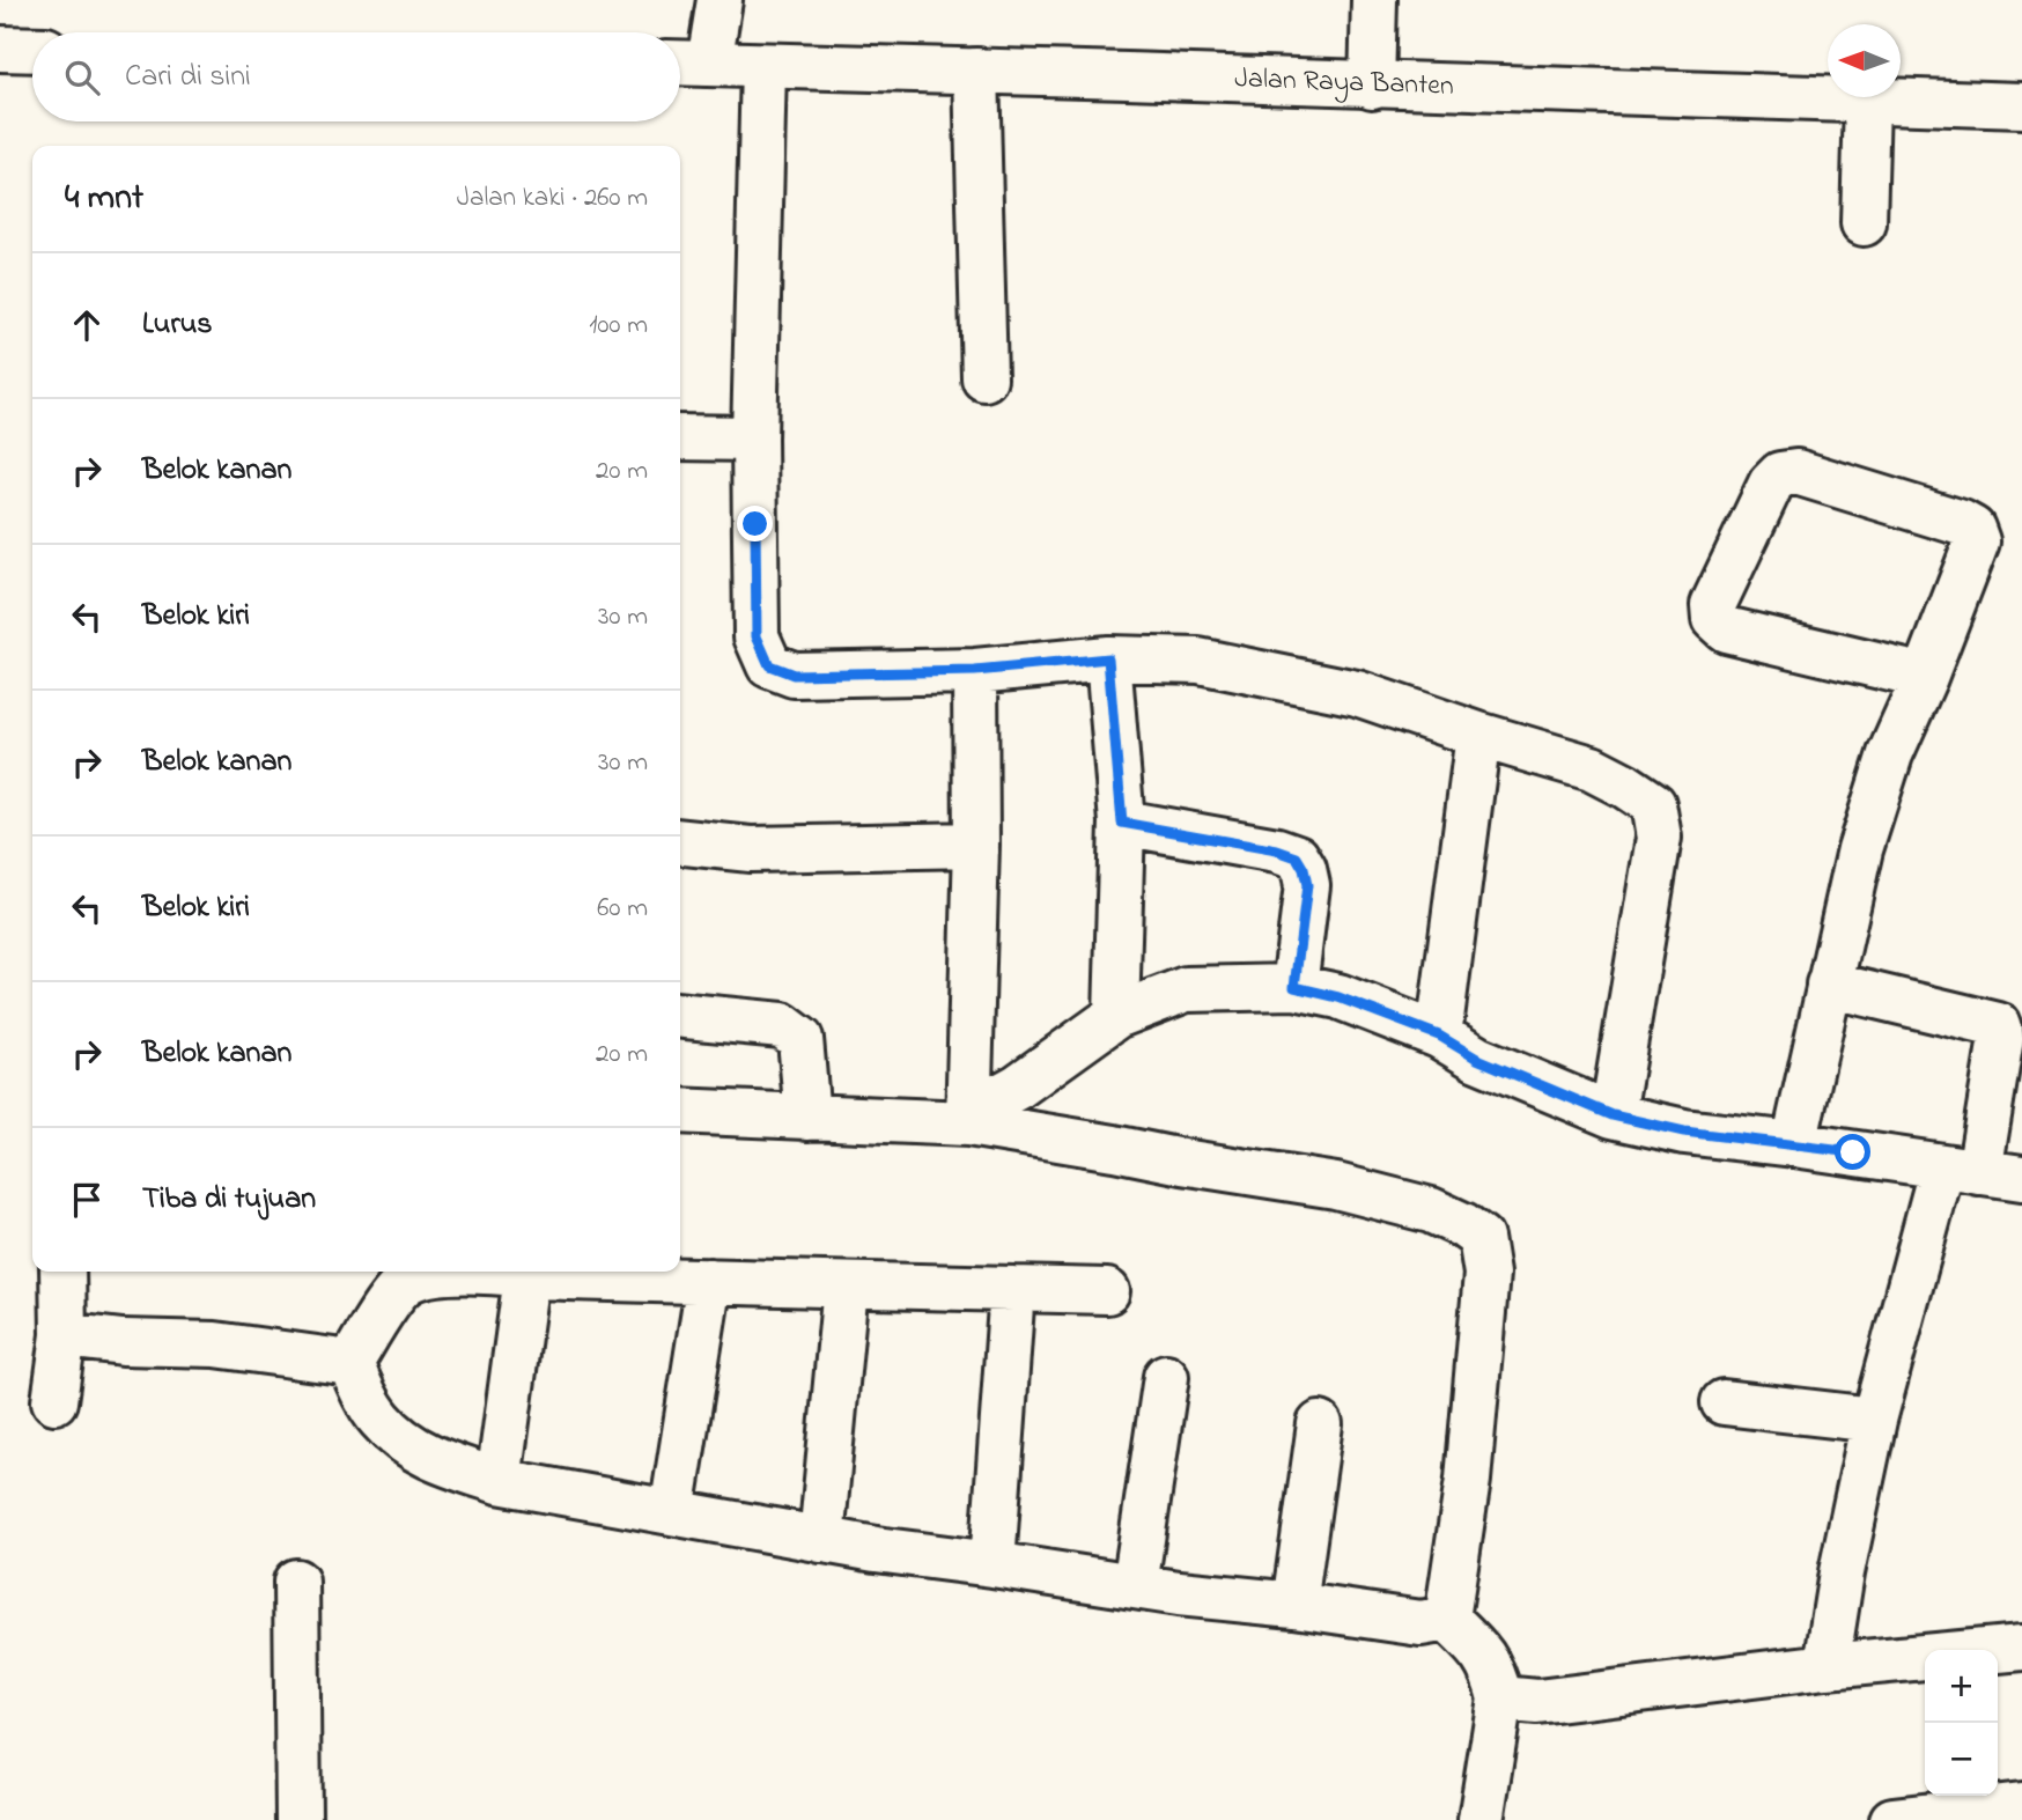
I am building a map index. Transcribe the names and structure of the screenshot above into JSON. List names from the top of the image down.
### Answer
{
  "streets": {
    "street": ["Jalan Raya Banten"]
  },
  "north": "left",
  "page": {
    "search": "Cari di sini",
    "heading": ["4 mnt", "Jalan kaki · 260 m"],
    "list": [
      ["Lurus", "100 m"],
      ["Belok kanan", "20 m"],
      ["Belok kiri", "30 m"],
      ["Belok kanan", "30 m"],
      ["Belok kiri", "60 m"],
      ["Belok kanan", "20 m"],
      "Tiba di tujuan"
    ],
    "map_buttons": ["+", "−"]
  }
}
